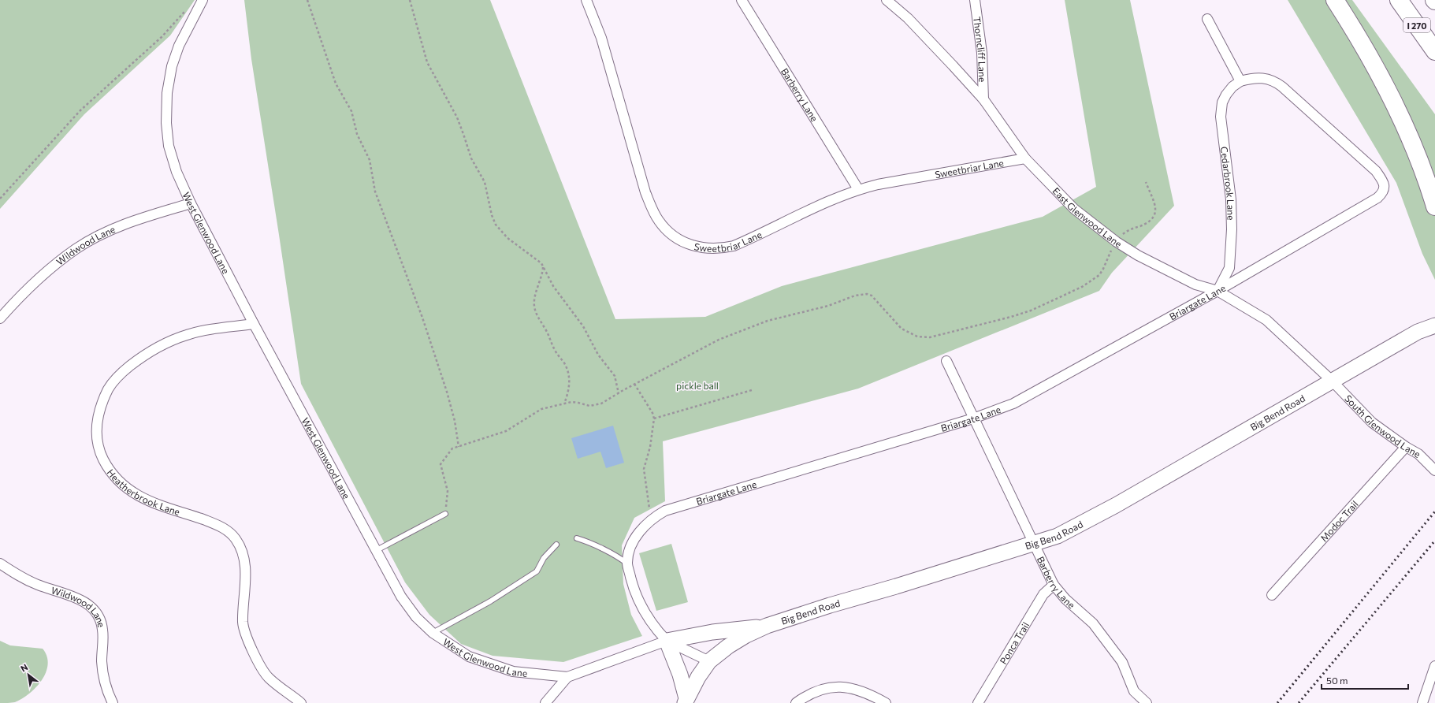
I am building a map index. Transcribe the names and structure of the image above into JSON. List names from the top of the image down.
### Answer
{
  "streets": {
    "highway": ["I 270"],
    "main road": ["Big Bend Road"],
    "street": [
      "Thorncliff Lane",
      "Barberry Lane",
      "Sweetbriar Lane",
      "Cedarbrook Lane",
      "East Glenwood Lane",
      "West Glenwood Lane",
      "Wildwood Lane",
      "Briargate Lane",
      "South Glenwood Lane",
      "Heatherbrook Lane",
      "Modoc Trail",
      "Ponca Trail"
    ]
  },
  "crossings": [
    ["Thorncliff Lane", "East Glenwood Lane"],
    ["Barberry Lane", "Sweetbriar Lane"],
    ["Barberry Lane", "Briargate Lane"],
    ["Barberry Lane", "Big Bend Road"],
    ["Barberry Lane", "Ponca Trail"],
    ["Sweetbriar Lane", "East Glenwood Lane"],
    ["Cedarbrook Lane", "East Glenwood Lane"],
    ["Cedarbrook Lane", "Briargate Lane"],
    ["East Glenwood Lane", "Briargate Lane"],
    ["East Glenwood Lane", "Big Bend Road"],
    ["East Glenwood Lane", "South Glenwood Lane"],
    ["West Glenwood Lane", "Wildwood Lane"],
    ["West Glenwood Lane", "Briargate Lane"],
    ["West Glenwood Lane", "Heatherbrook Lane"],
    ["Big Bend Road", "South Glenwood Lane"],
    ["South Glenwood Lane", "Modoc Trail"]
  ],
  "parks": ["pickle ball"],
  "scale_bar": "50 m",
  "north": "top left"
}
